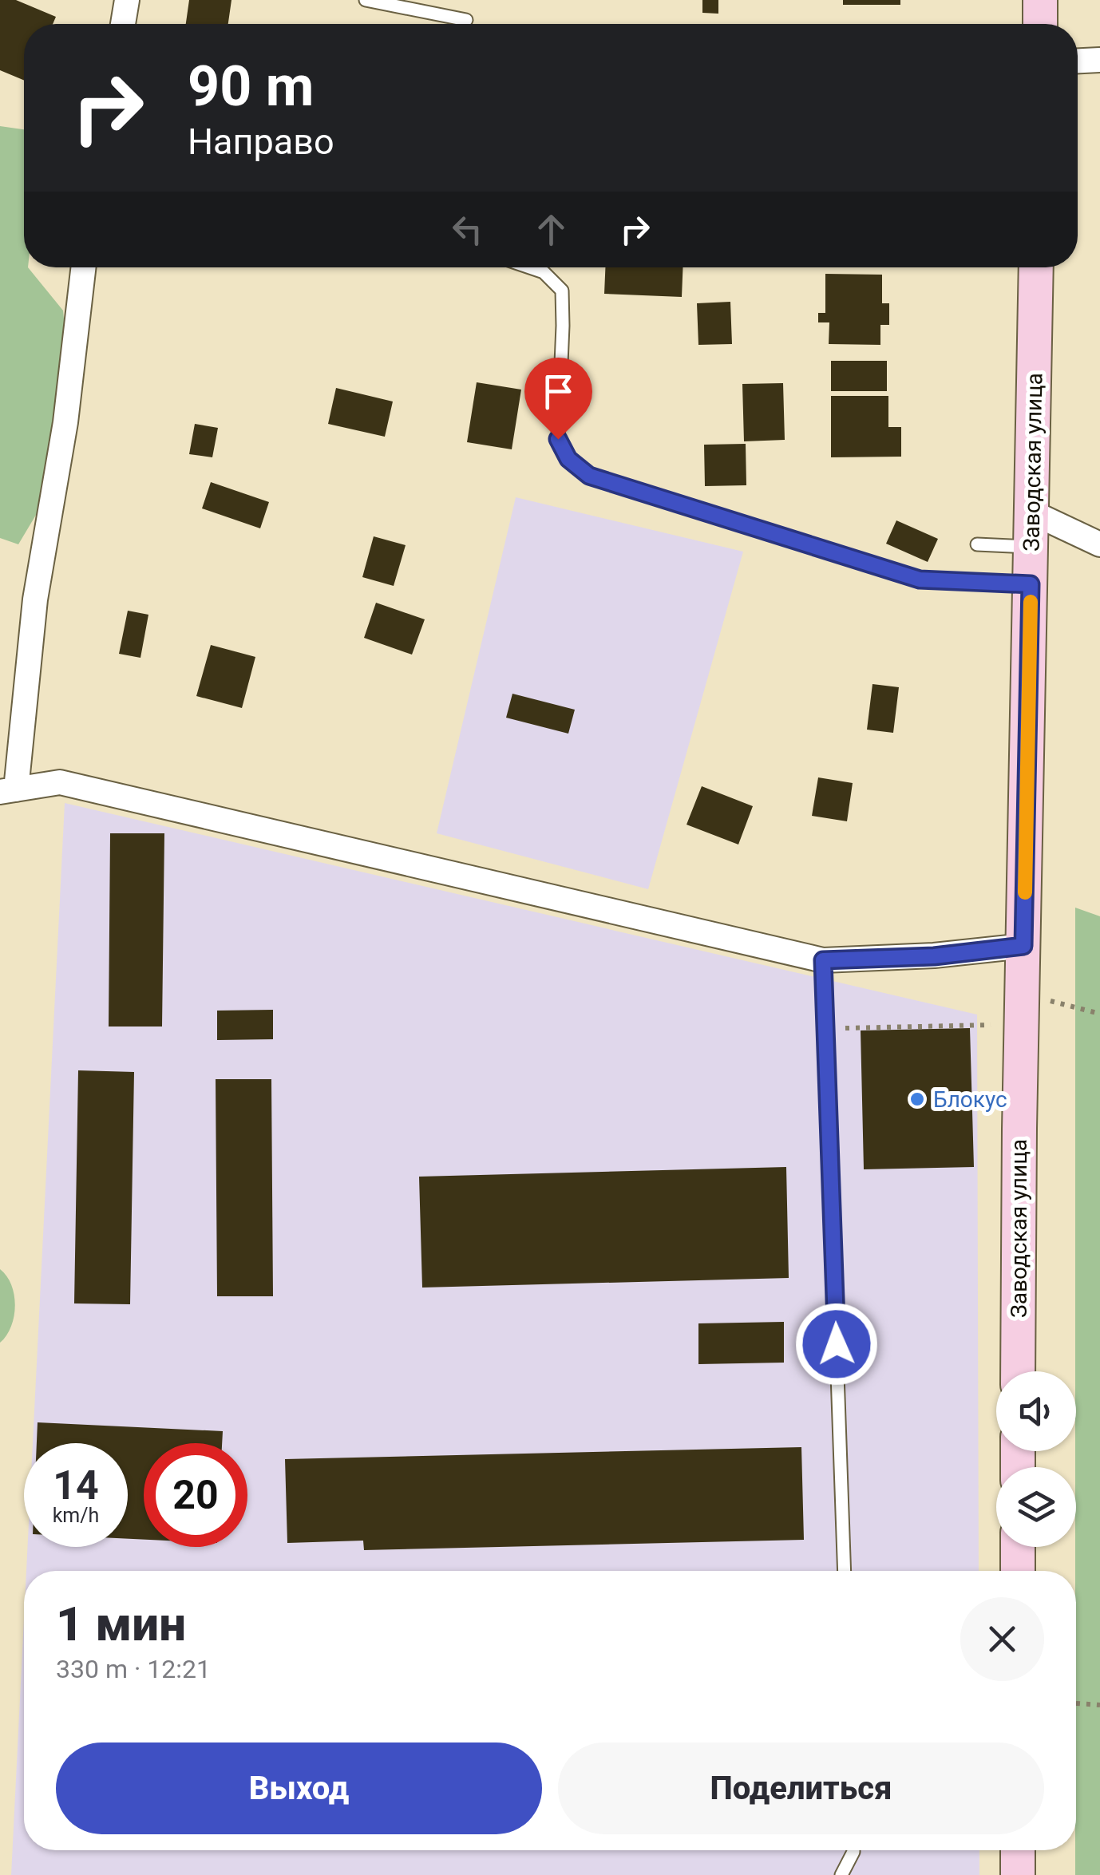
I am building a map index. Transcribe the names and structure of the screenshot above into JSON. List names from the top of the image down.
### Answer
{
  "streets": {
    "street": ["Заводская улица"]
  },
  "places": ["Блокус"],
  "page": {
    "turn": ["90 m", "Направо"],
    "speed": "14 km/h",
    "limit": "20",
    "heading": ["1 мин", "330 m · 12:21"],
    "buttons": ["Выход", "Поделиться"]
  }
}
